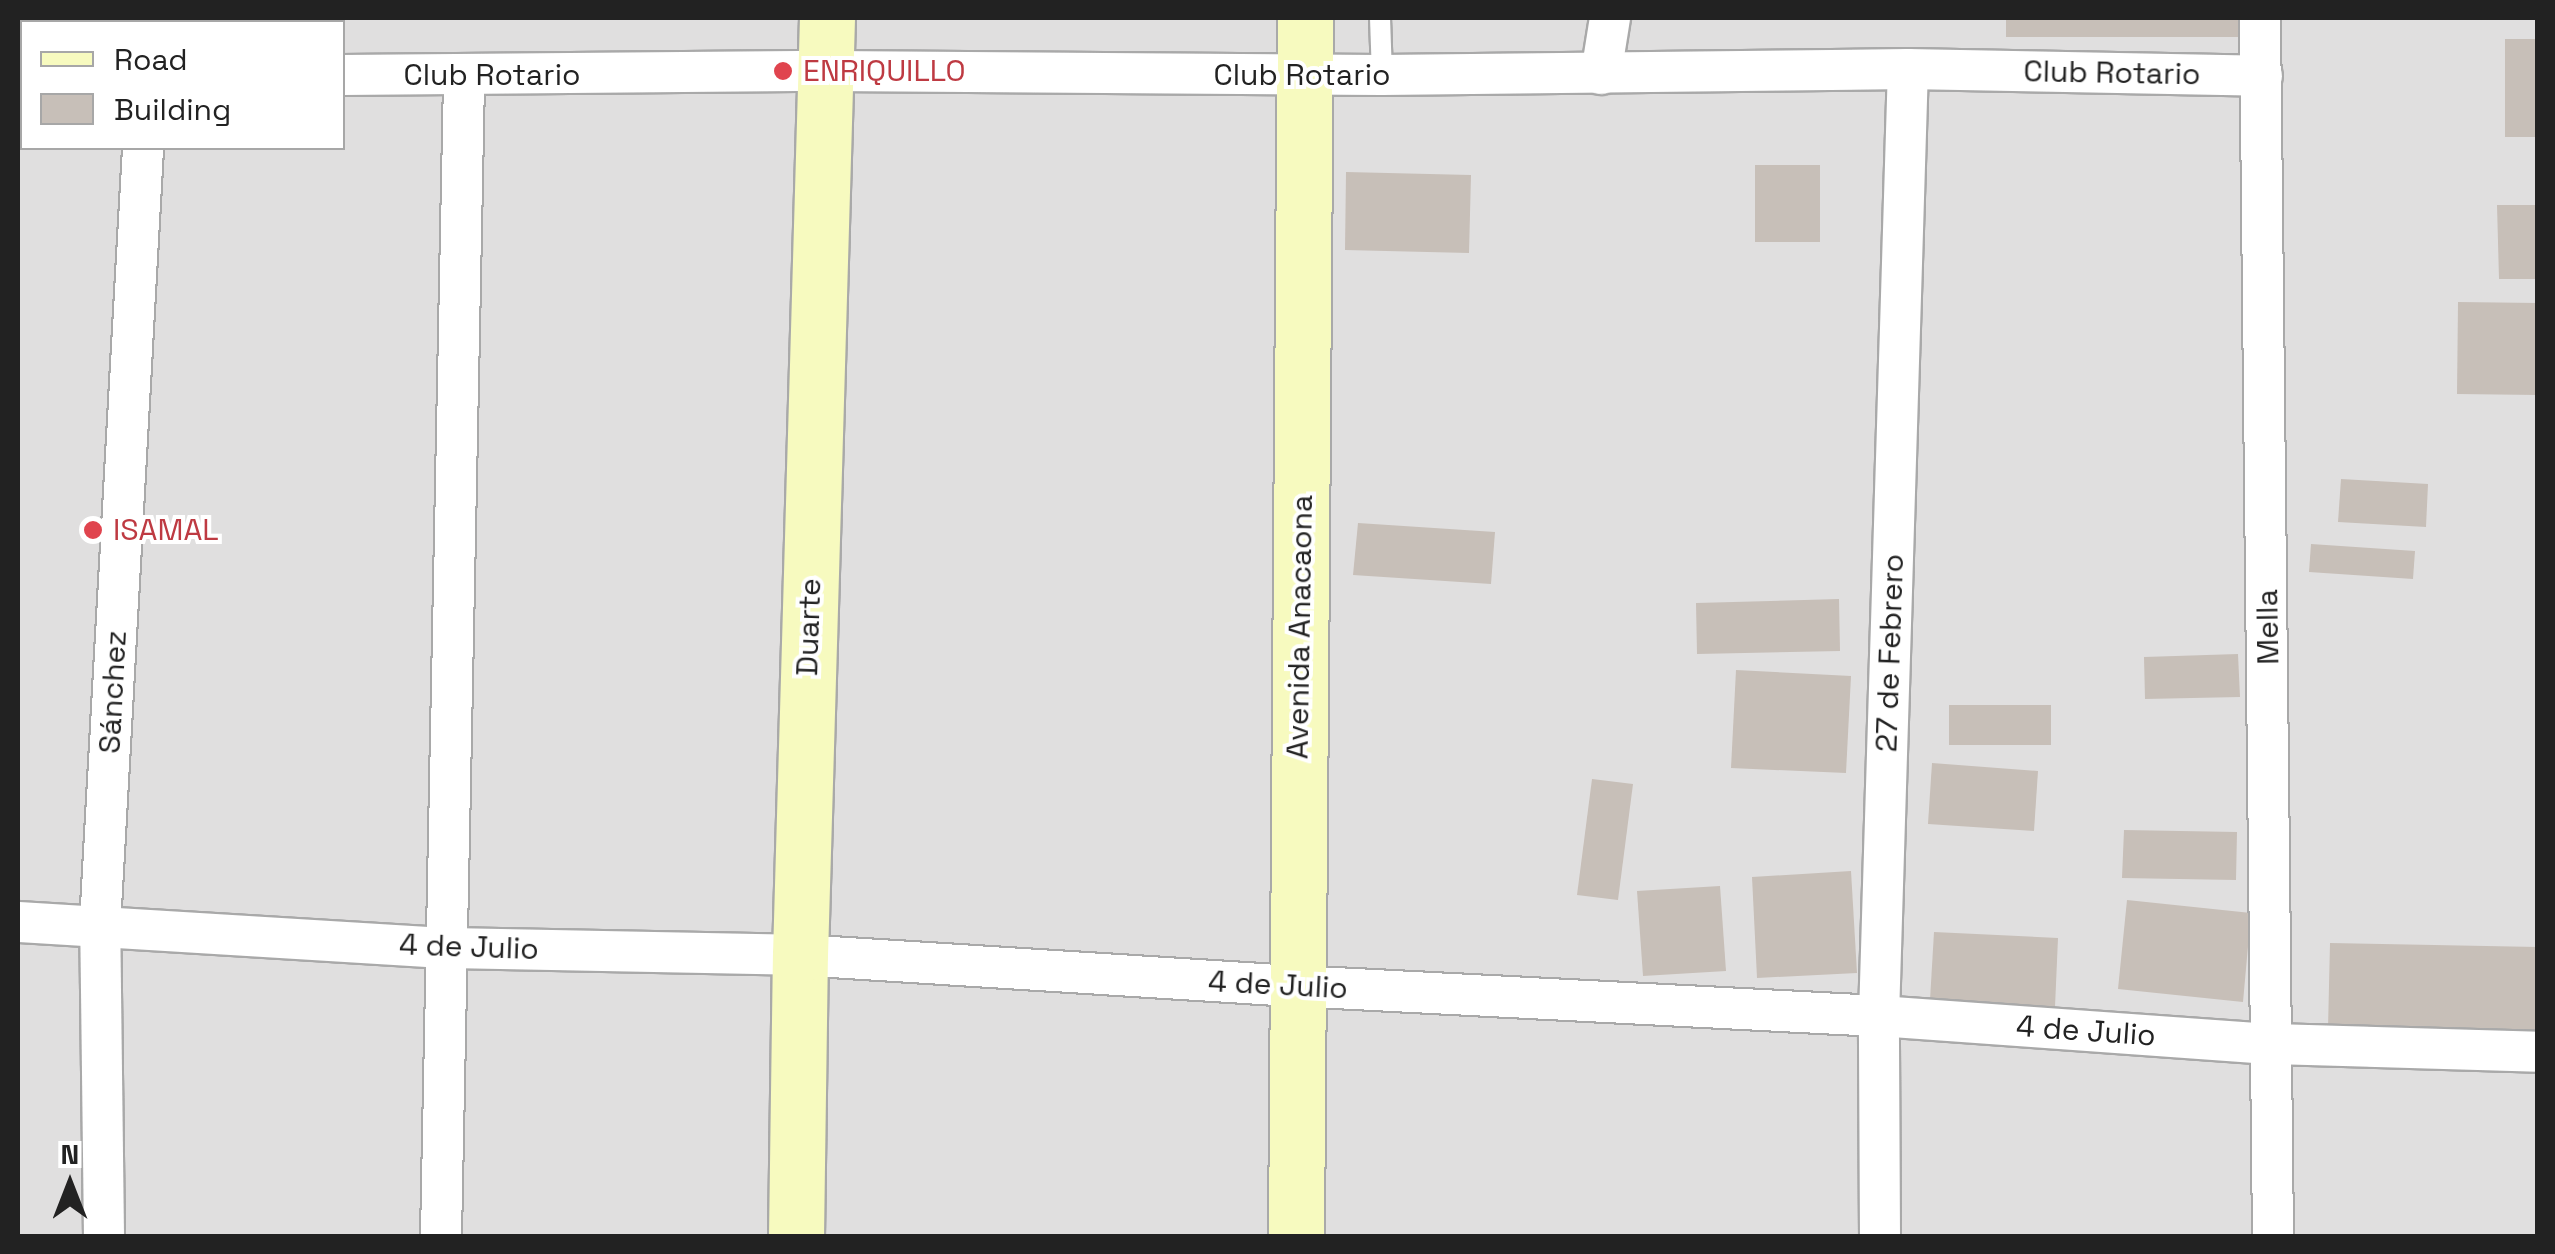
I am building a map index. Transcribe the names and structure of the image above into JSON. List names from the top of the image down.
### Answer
{
  "streets": {
    "main road": ["Duarte", "Avenida Anacaona"],
    "street": [
      "Club Rotario",
      "Mella",
      "27 de Febrero",
      "Sánchez",
      "4 de Julio"
    ]
  },
  "crossings": [
    ["Club Rotario", "Duarte"],
    ["Club Rotario", "Avenida Anacaona"],
    ["Club Rotario", "Mella"],
    ["Club Rotario", "27 de Febrero"],
    ["Duarte", "4 de Julio"],
    ["Avenida Anacaona", "4 de Julio"],
    ["Mella", "4 de Julio"],
    ["27 de Febrero", "4 de Julio"],
    ["Sánchez", "4 de Julio"]
  ],
  "places": ["ENRIQUILLO", "ISAMAL"],
  "legend": ["Road", "Building"],
  "north": "top"
}
